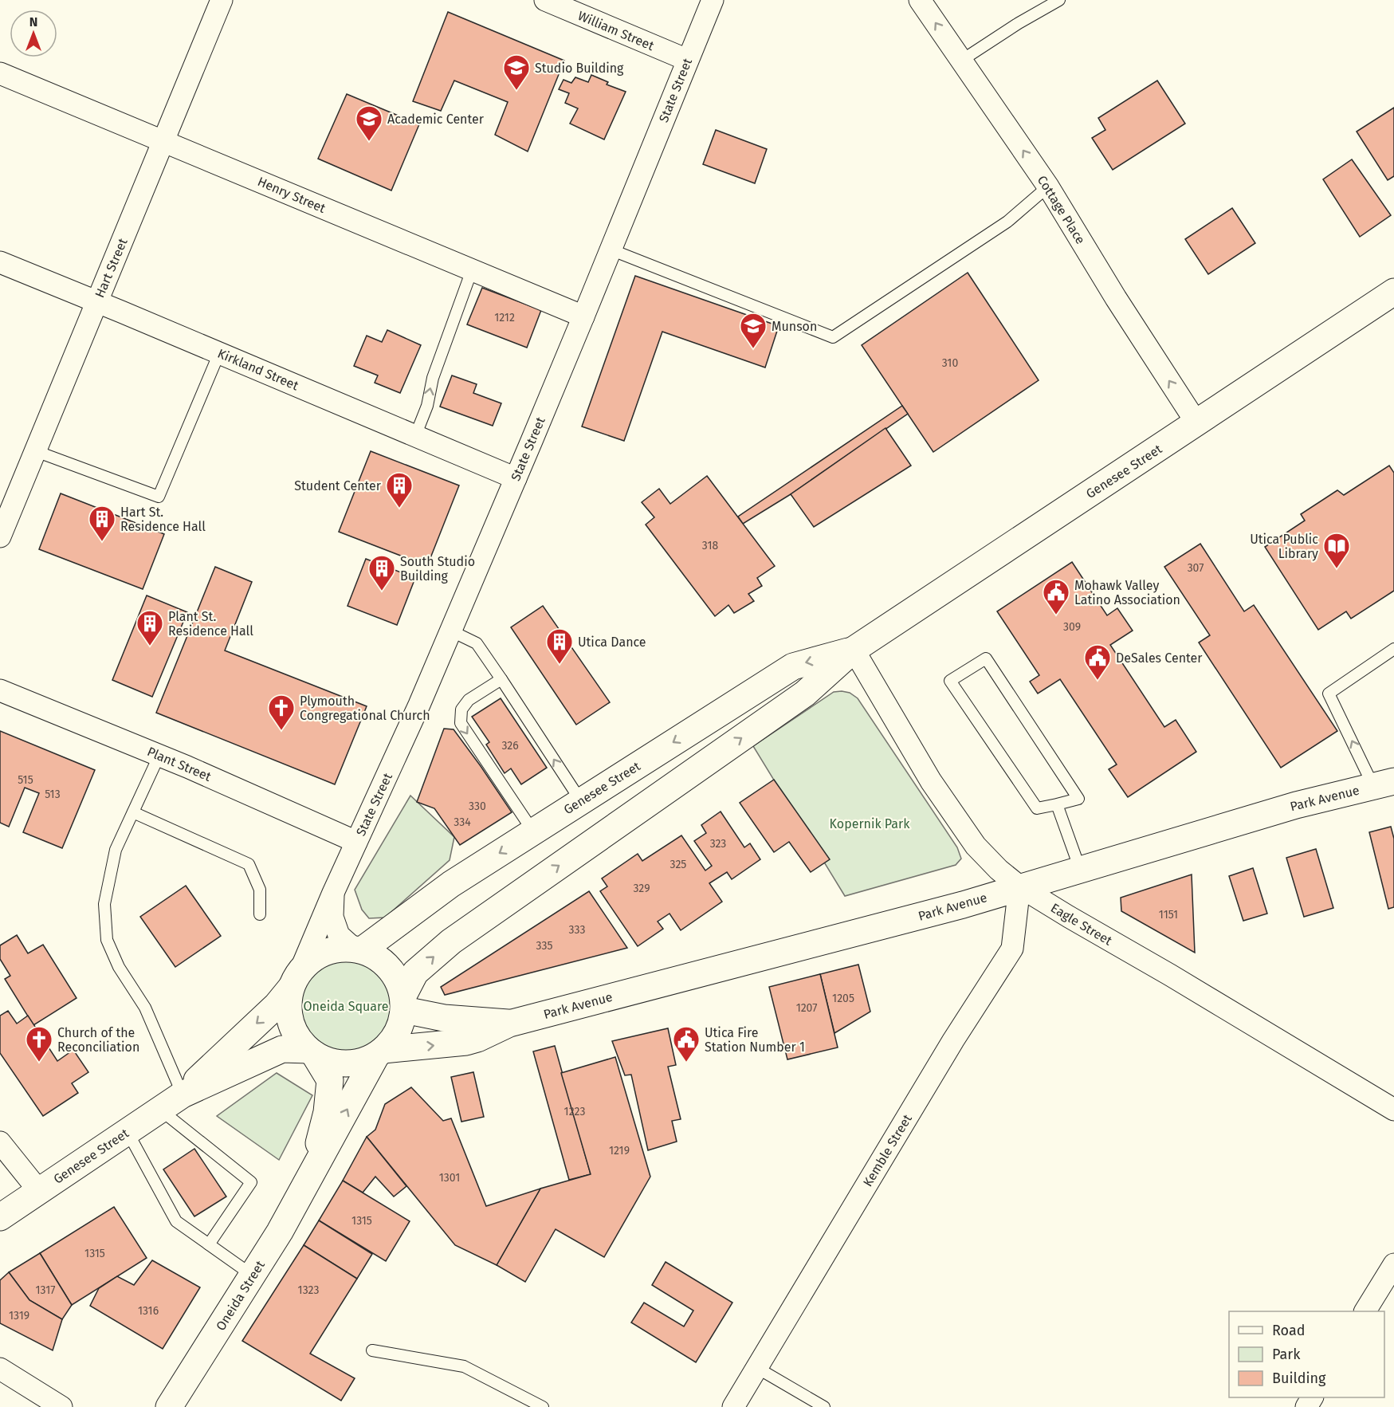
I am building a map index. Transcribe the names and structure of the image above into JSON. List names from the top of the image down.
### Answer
{
  "streets": {
    "main road": ["Genesee Street", "Park Avenue", "Oneida Street"],
    "street": [
      "William Street",
      "State Street",
      "Henry Street",
      "Cottage Place",
      "Hart Street",
      "Kirkland Street",
      "Plant Street",
      "Eagle Street",
      "Kemble Street"
    ]
  },
  "crossings": [
    ["William Street", "State Street"],
    ["State Street", "Henry Street"],
    ["State Street", "Kirkland Street"],
    ["State Street", "Genesee Street"],
    ["State Street", "Plant Street"],
    ["State Street", "Park Avenue"],
    ["State Street", "Oneida Street"],
    ["Henry Street", "Hart Street"],
    ["Cottage Place", "Genesee Street"],
    ["Hart Street", "Kirkland Street"],
    ["Genesee Street", "Park Avenue"],
    ["Genesee Street", "Eagle Street"],
    ["Genesee Street", "Oneida Street"],
    ["Park Avenue", "Eagle Street"],
    ["Park Avenue", "Kemble Street"],
    ["Park Avenue", "Oneida Street"],
    ["Eagle Street", "Kemble Street"]
  ],
  "one_way": ["Cottage Place"],
  "parks": ["Kopernik Park", "Oneida Square"],
  "places": {
    "school or university": ["Studio Building", "Academic Center", "Munson"],
    "building": [
      "Student Center",
      "Hart St. Residence Hall",
      "South Studio Building",
      "Plant St. Residence Hall",
      "Utica Dance"
    ],
    "library": ["Utica Public Library"],
    "public building": ["Mohawk Valley Latino Association", "DeSales Center", "Utica Fire Station Number 1"],
    "church": ["Plymouth Congregational Church", "Church of the Reconciliation"]
  },
  "house_numbers": [
    "1212",
    "310",
    "318",
    "307",
    "309",
    "326",
    "515",
    "513",
    "330",
    "334",
    "323",
    "325",
    "329",
    "1151",
    "333",
    "335",
    "1205",
    "1207",
    "1223",
    "1219",
    "1301",
    "1315",
    "1315",
    "1317",
    "1323",
    "1316",
    "1319"
  ],
  "legend": ["Road", "Park", "Building"],
  "north": "top"
}
